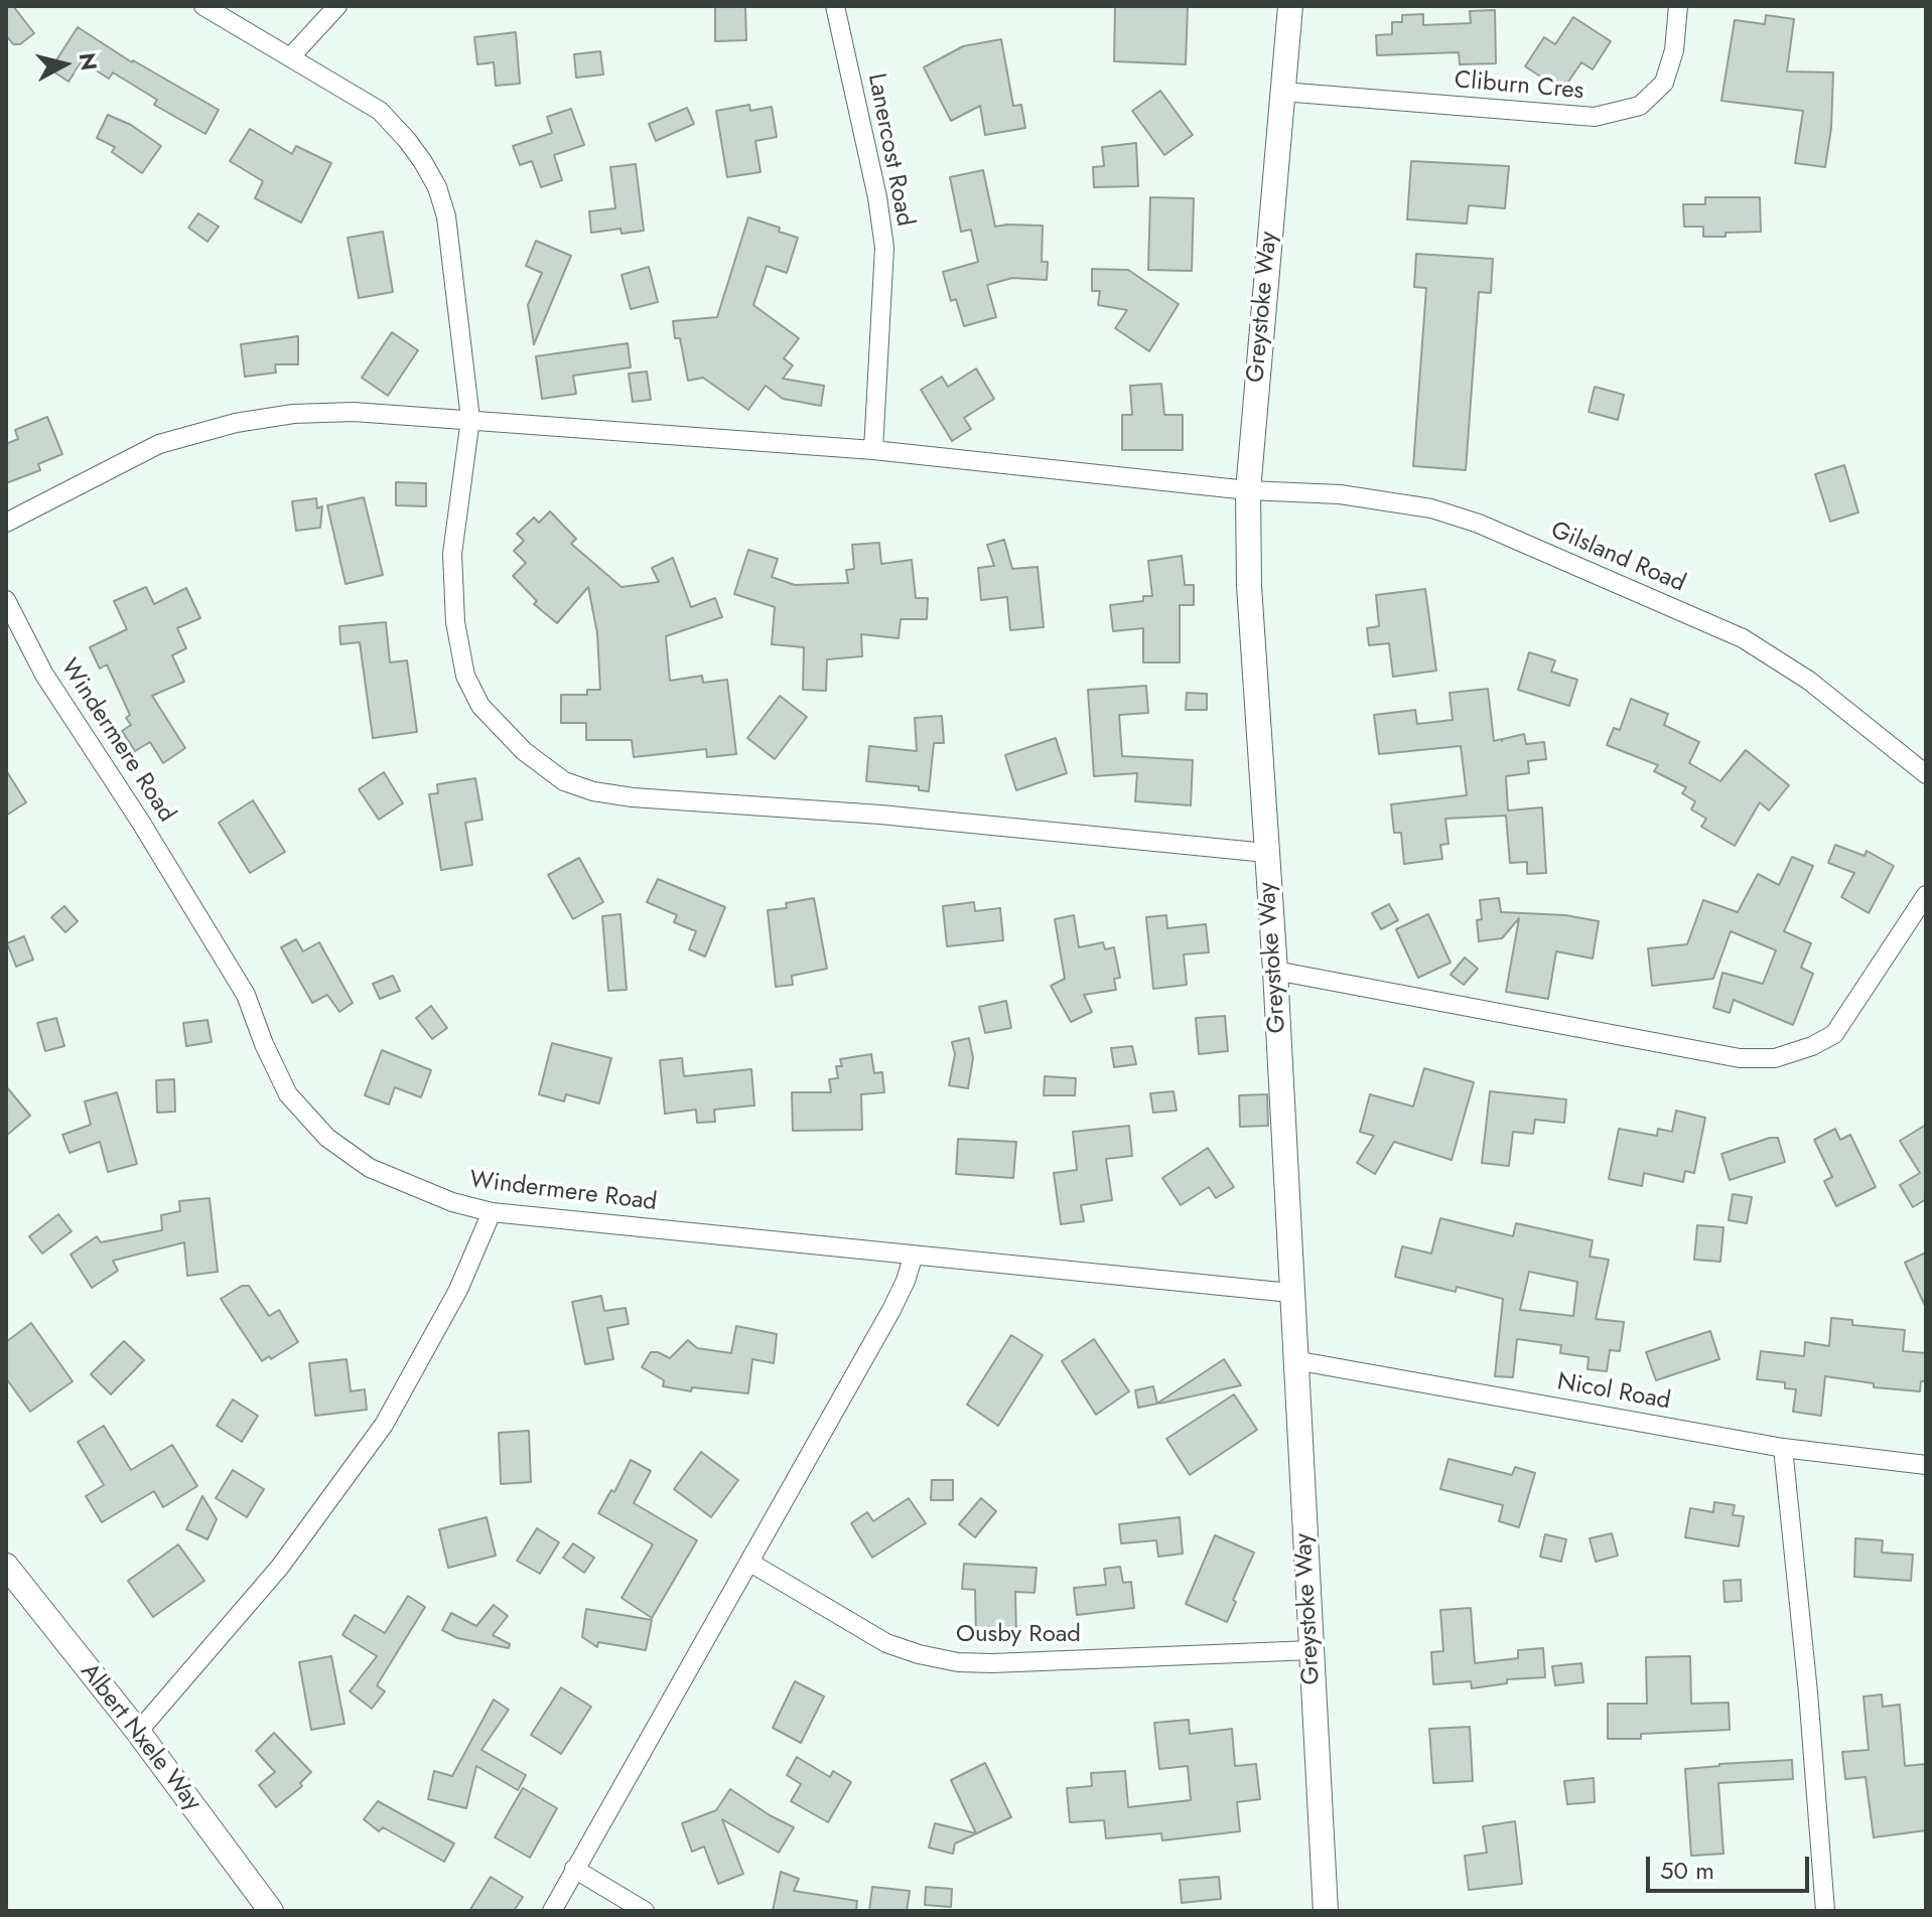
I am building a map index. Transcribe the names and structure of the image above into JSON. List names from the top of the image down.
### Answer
{
  "streets": {
    "street": [
      "Cliburn Cres",
      "Lanercost Road",
      "Greystoke Way",
      "Gilsland Road",
      "Windermere Road",
      "Nicol Road",
      "Ousby Road",
      "Albert Nxele Way"
    ]
  },
  "crossings": [
    ["Cliburn Cres", "Greystoke Way"],
    ["Lanercost Road", "Gilsland Road"],
    ["Greystoke Way", "Gilsland Road"],
    ["Greystoke Way", "Windermere Road"],
    ["Greystoke Way", "Nicol Road"],
    ["Greystoke Way", "Ousby Road"]
  ],
  "scale_bar": "50 m",
  "north": "right"
}
